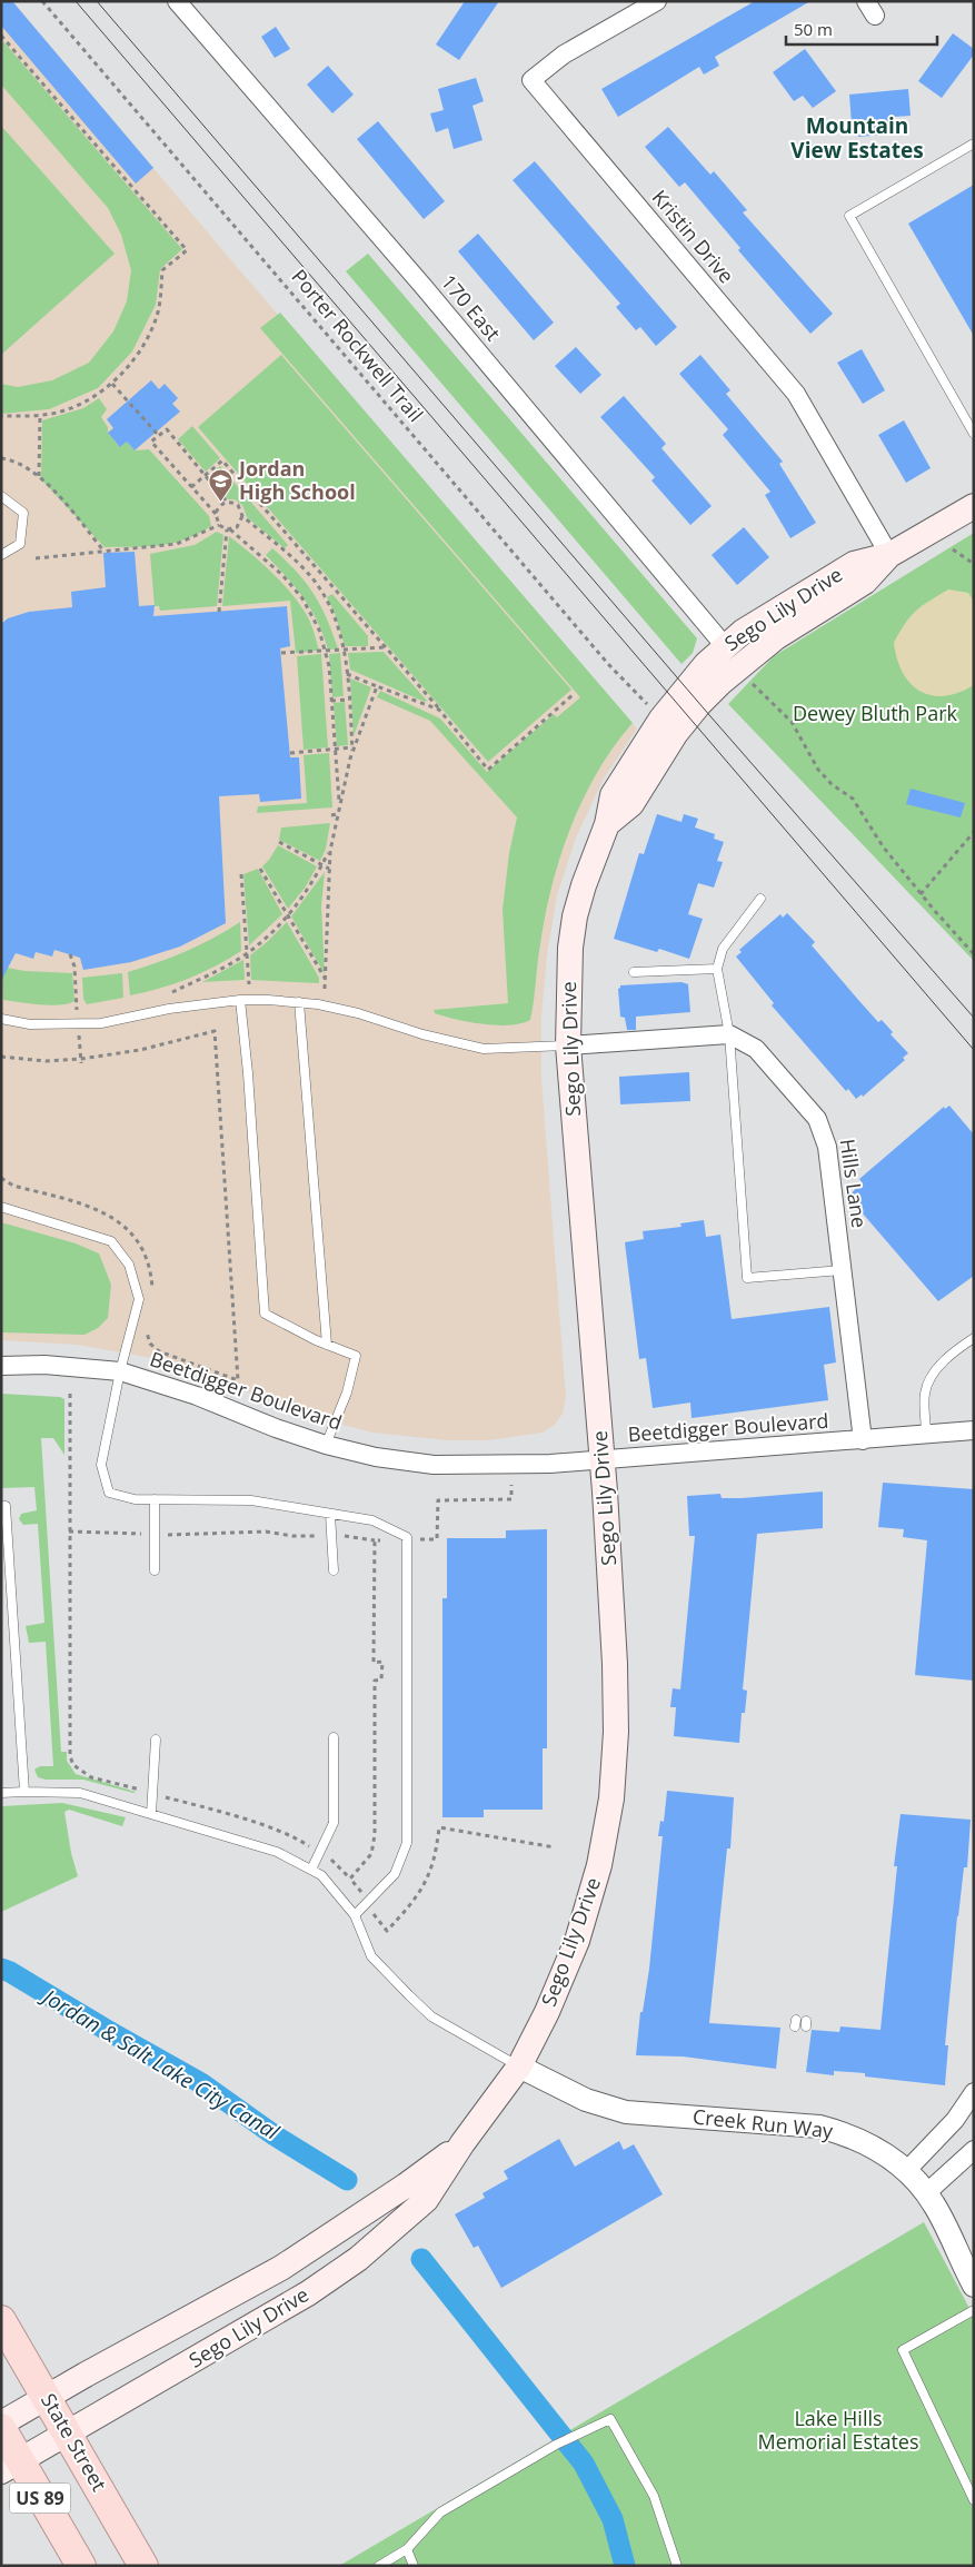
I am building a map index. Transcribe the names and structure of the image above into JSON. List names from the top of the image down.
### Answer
{
  "streets": {
    "main road": ["Sego Lily Drive", "State Street", "US 89"],
    "street": [
      "Kristin Drive",
      "170 East",
      "Hills Lane",
      "Beetdigger Boulevard",
      "Creek Run Way"
    ],
    "path": ["Porter Rockwell Trail"]
  },
  "crossings": [
    ["Kristin Drive", "Sego Lily Drive"],
    ["170 East", "Sego Lily Drive"],
    ["Sego Lily Drive", "Beetdigger Boulevard"],
    ["Sego Lily Drive", "Creek Run Way"],
    ["Sego Lily Drive", "State Street"],
    ["Sego Lily Drive", "US 89"],
    ["Hills Lane", "Beetdigger Boulevard"]
  ],
  "districts": ["Mountain View Estates"],
  "water": ["Jordan & Salt Lake City Canal"],
  "parks": ["Dewey Bluth Park", "Lake Hills Memorial Estates"],
  "places": {
    "school or university": ["Jordan High School"]
  },
  "scale_bar": "50 m"
}
